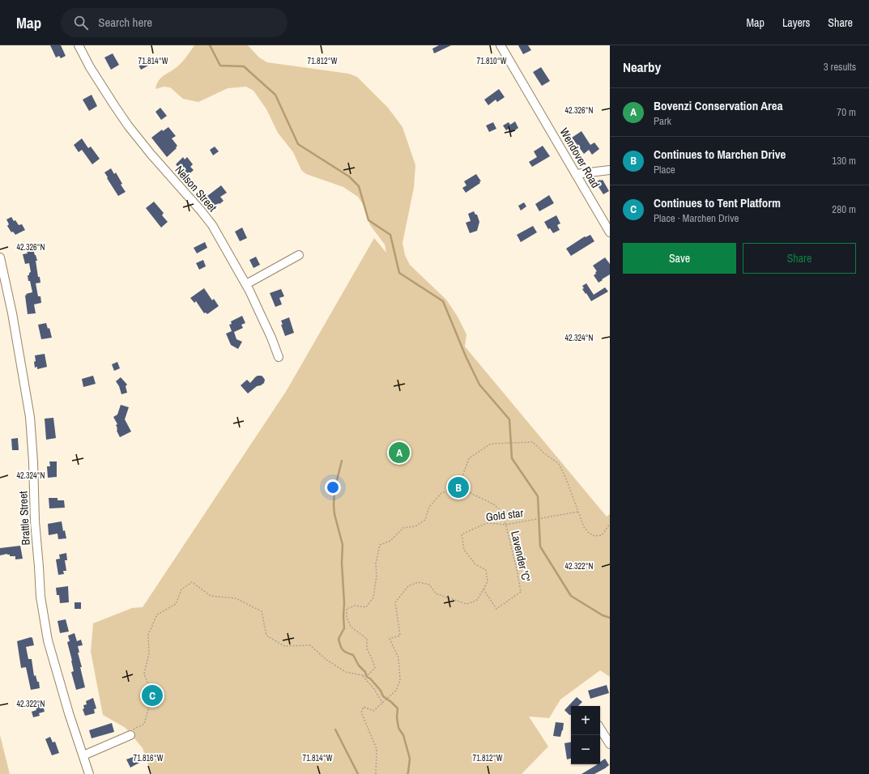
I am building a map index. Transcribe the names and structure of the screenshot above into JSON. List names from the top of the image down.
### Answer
{
  "streets": {
    "street": ["Wendover Road", "Nelson Street", "Brattle Street"],
    "path": ["Gold star", "Lavender 'C'"]
  },
  "crossings": [
    ["Gold star", "Lavender 'C'"]
  ],
  "page": {
    "header": "Map",
    "search": "Search here",
    "nav": ["Map", "Layers", "Share"],
    "heading": ["Nearby", "3 results"],
    "list": [
      {
        "mark": "A",
        "name": "Bovenzi Conservation Area",
        "note": "Park",
        "value": "70 m"
      },
      {
        "mark": "B",
        "name": "Continues to Marchen Drive",
        "note": "Place",
        "value": "130 m"
      },
      {
        "mark": "C",
        "name": "Continues to Tent Platform",
        "note": "Place · Marchen Drive",
        "value": "280 m"
      }
    ],
    "buttons": ["Save", "Share"],
    "pins": ["A", "B", "C"],
    "map_buttons": ["+", "−"]
  },
  "coordinates": [
    "71.814°W",
    "71.812°W",
    "71.810°W",
    "42.326°N",
    "42.324°N",
    "42.322°N",
    "71.816°W"
  ]
}
